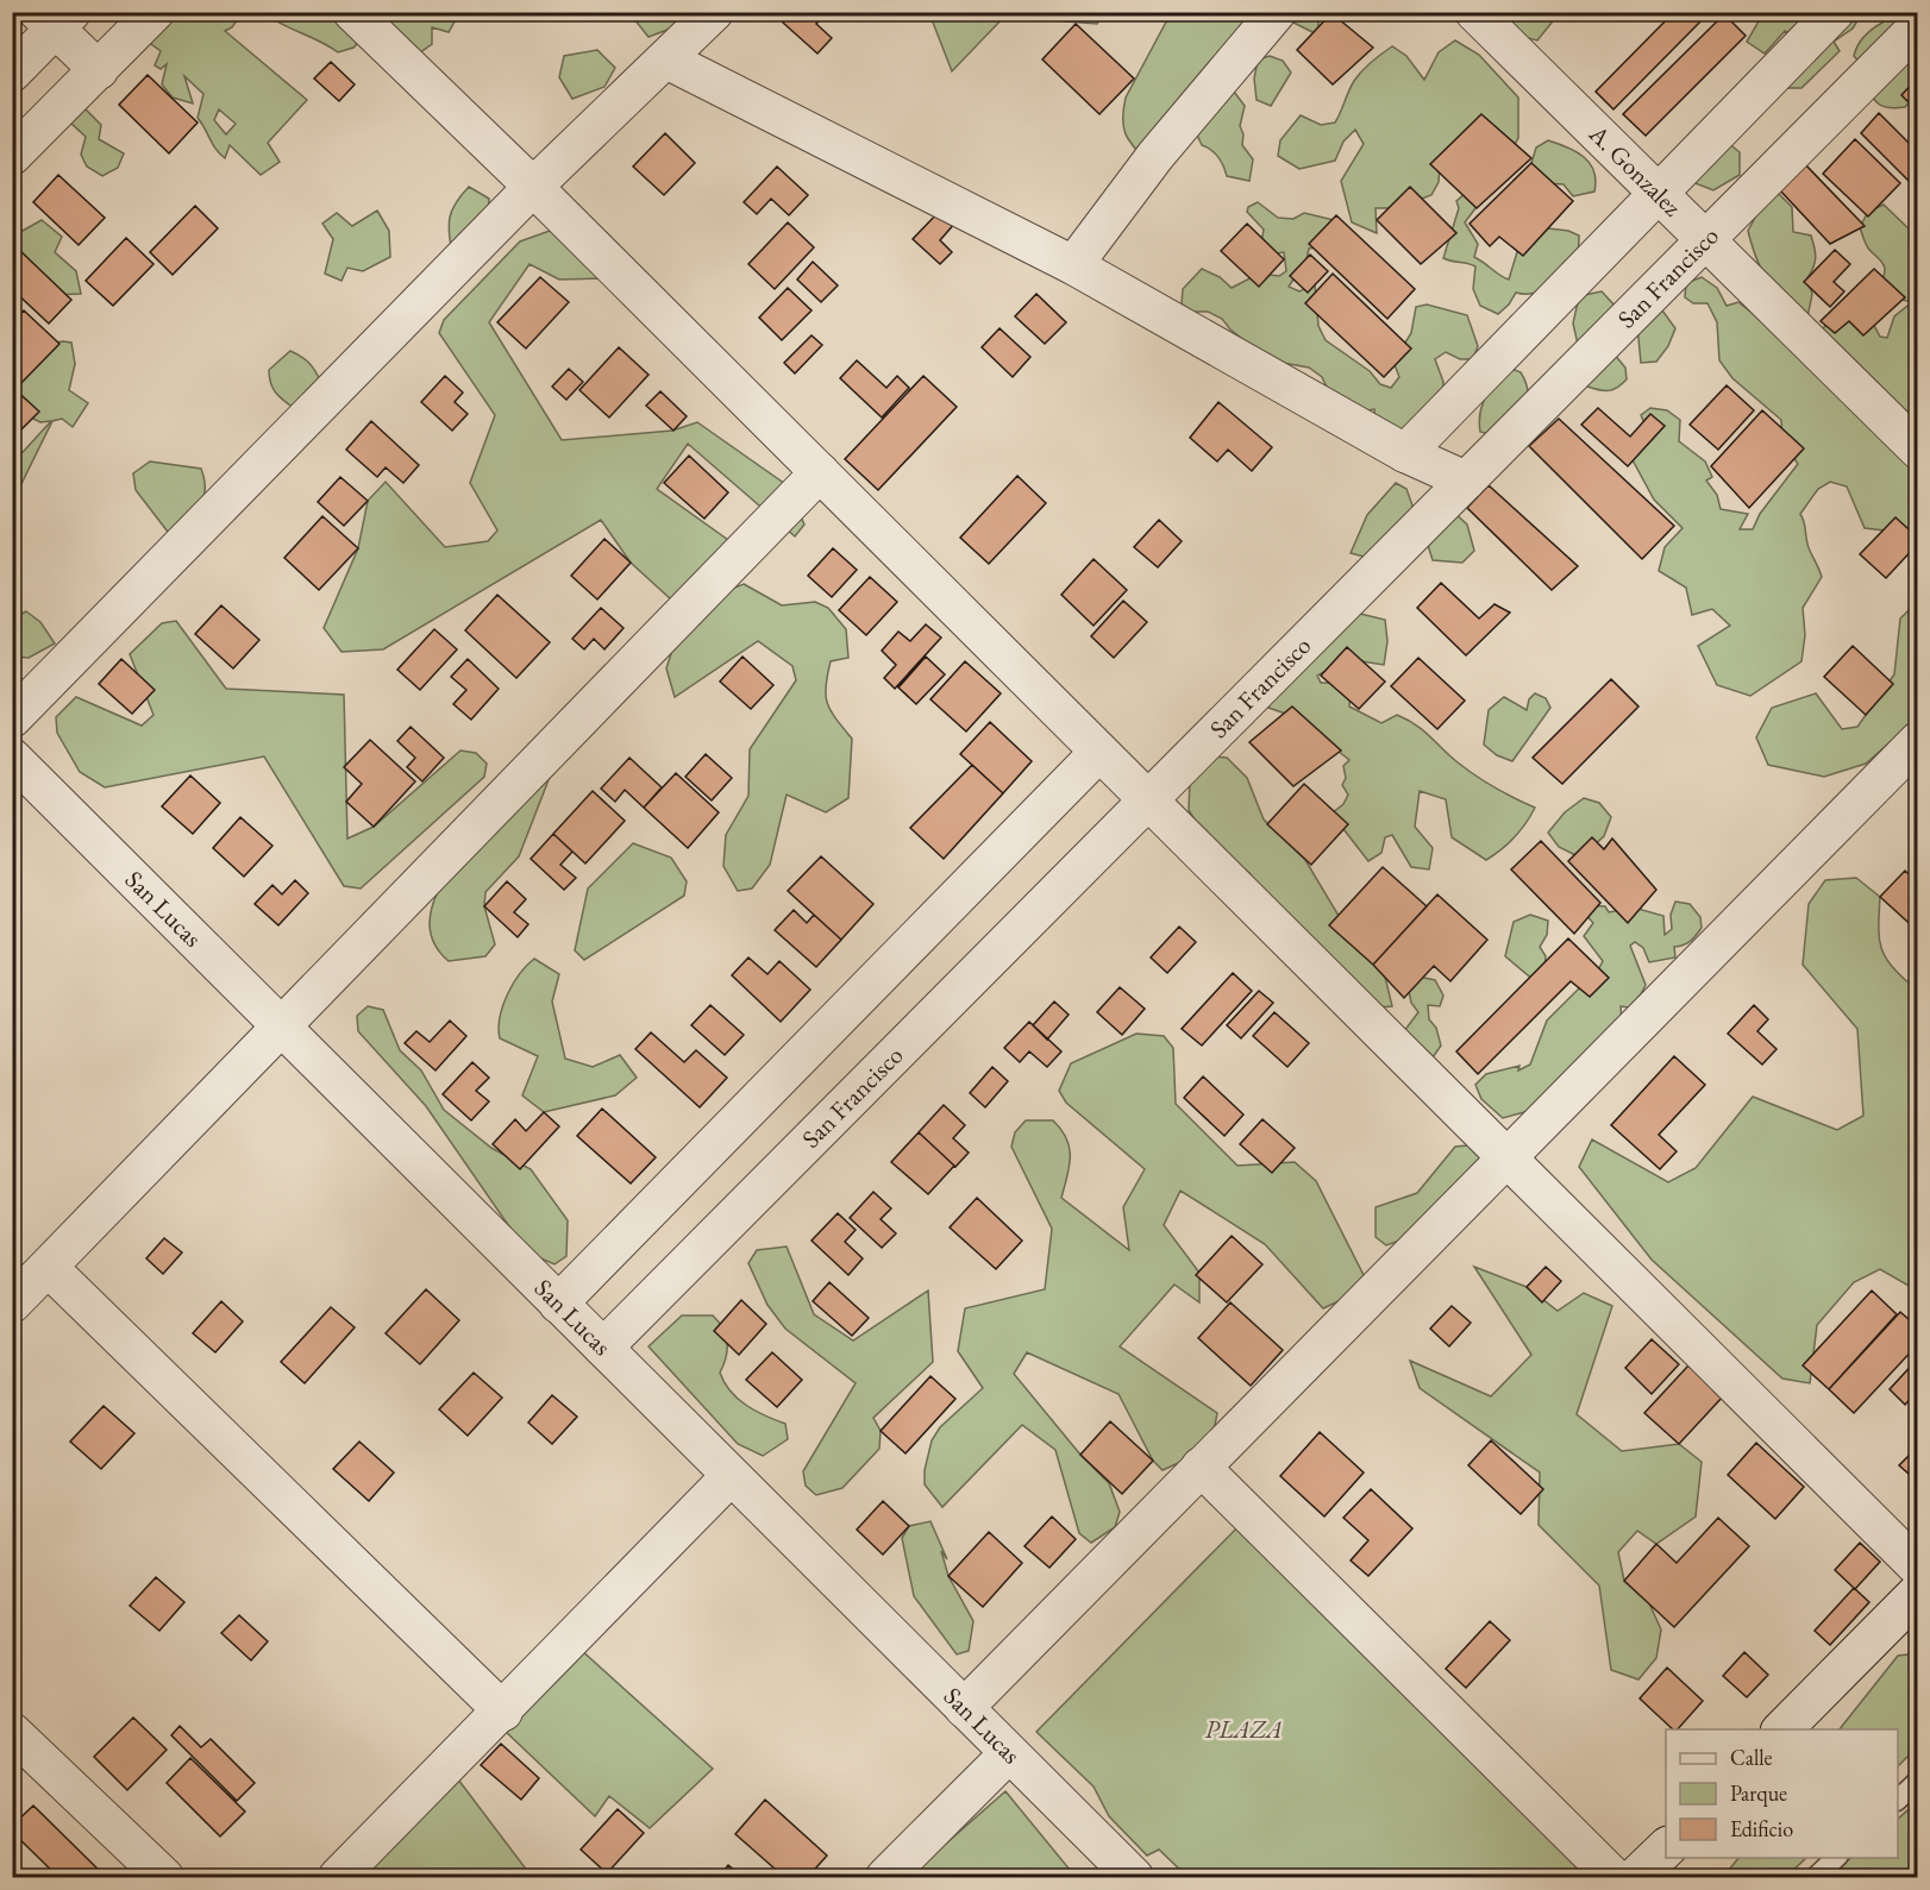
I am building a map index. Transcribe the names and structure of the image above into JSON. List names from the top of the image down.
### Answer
{
  "streets": {
    "street": ["A. Gonzalez", "San Francisco", "San Lucas"]
  },
  "crossings": [
    ["A. Gonzalez", "San Francisco"],
    ["San Francisco", "San Lucas"]
  ],
  "parks": ["PLAZA"],
  "legend": ["Calle", "Parque", "Edificio"]
}
